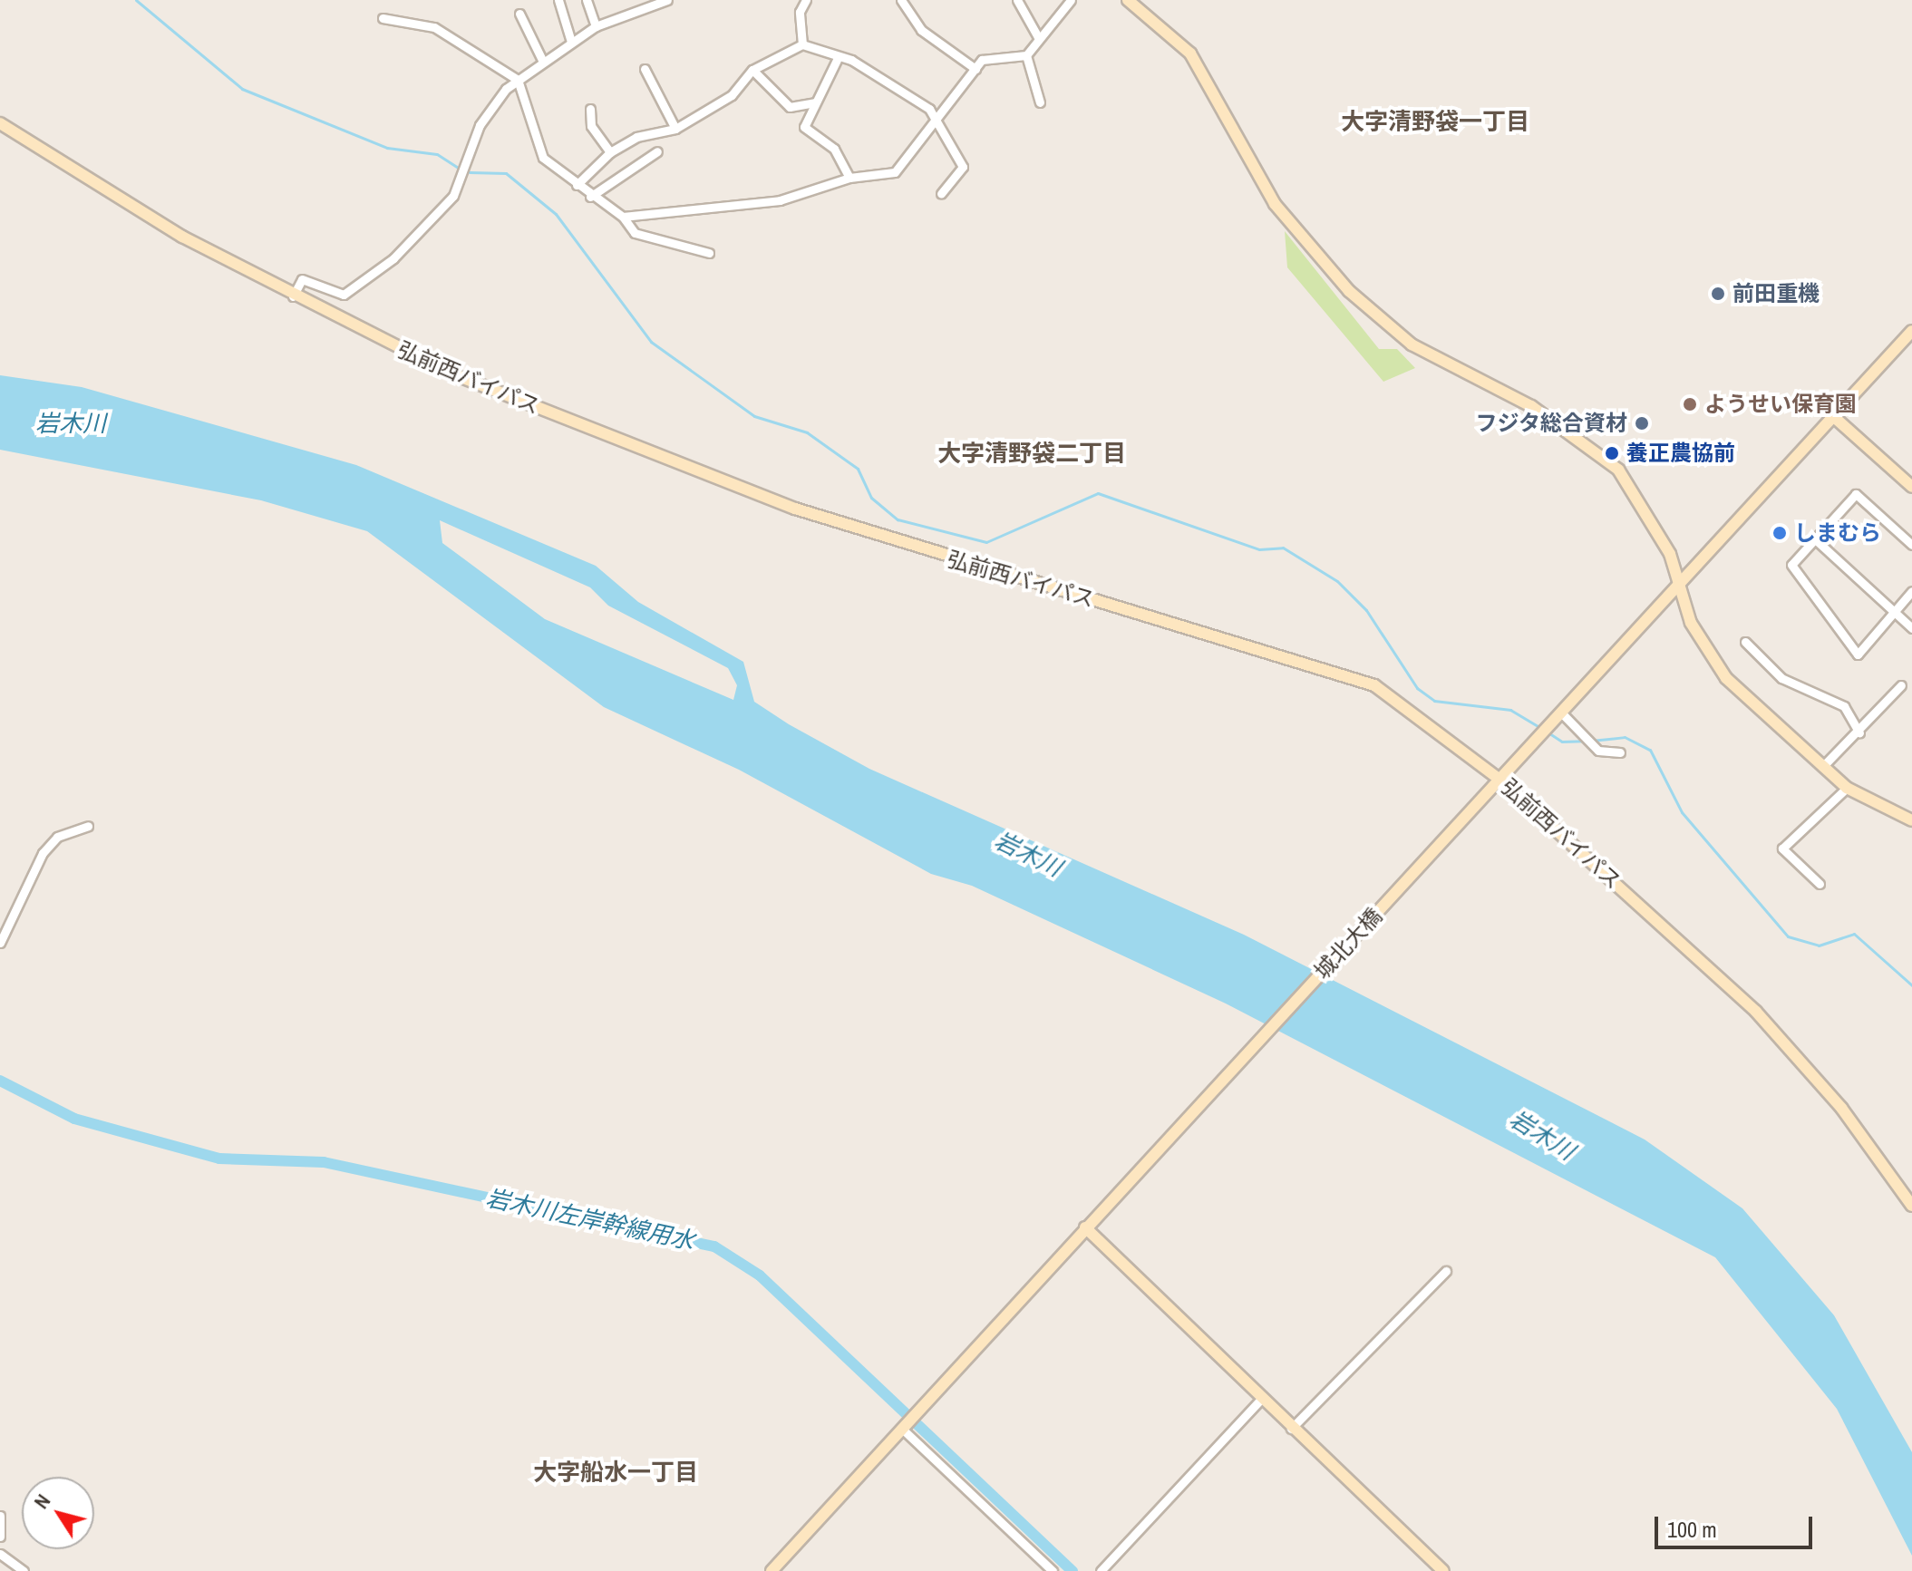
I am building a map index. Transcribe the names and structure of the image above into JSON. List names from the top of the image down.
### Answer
{
  "streets": {
    "street": ["弘前西バイパス", "城北大橋"]
  },
  "crossings": [
    ["弘前西バイパス", "城北大橋"]
  ],
  "districts": ["大字清野袋一丁目", "大字清野袋二丁目", "大字船水一丁目"],
  "water": ["岩木川", "岩木川左岸幹線用水"],
  "places": [
    "前田重機",
    "ようせい保育園",
    "フジタ総合資材",
    "養正農協前",
    "しまむら"
  ],
  "scale_bar": "100 m",
  "north": "top left"
}
